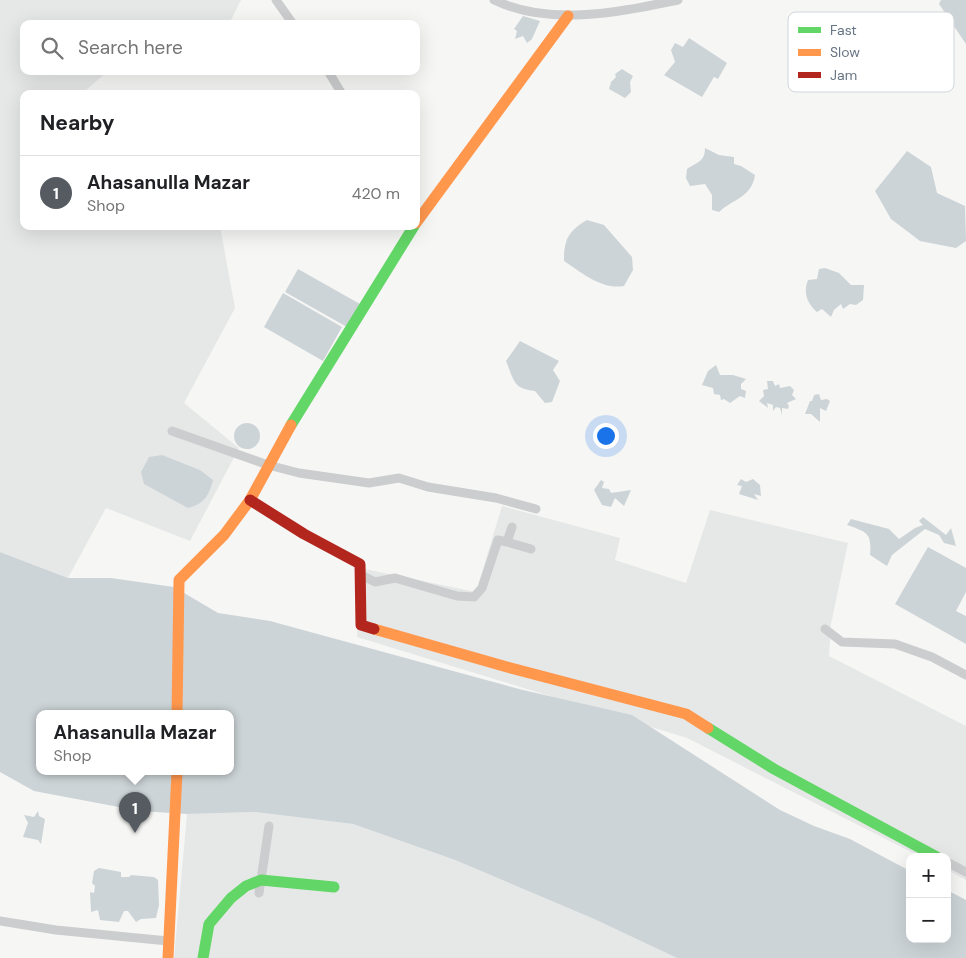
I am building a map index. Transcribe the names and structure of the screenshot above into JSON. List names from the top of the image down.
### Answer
{
  "legend": ["Fast", "Slow", "Jam"],
  "page": {
    "search": "Search here",
    "heading": "Nearby",
    "list": [
      {
        "mark": "1",
        "name": "Ahasanulla Mazar",
        "note": "Shop",
        "value": "420 m"
      }
    ],
    "popup": ["Ahasanulla Mazar", "Shop"],
    "pins": "1",
    "map_buttons": ["+", "−"]
  }
}
